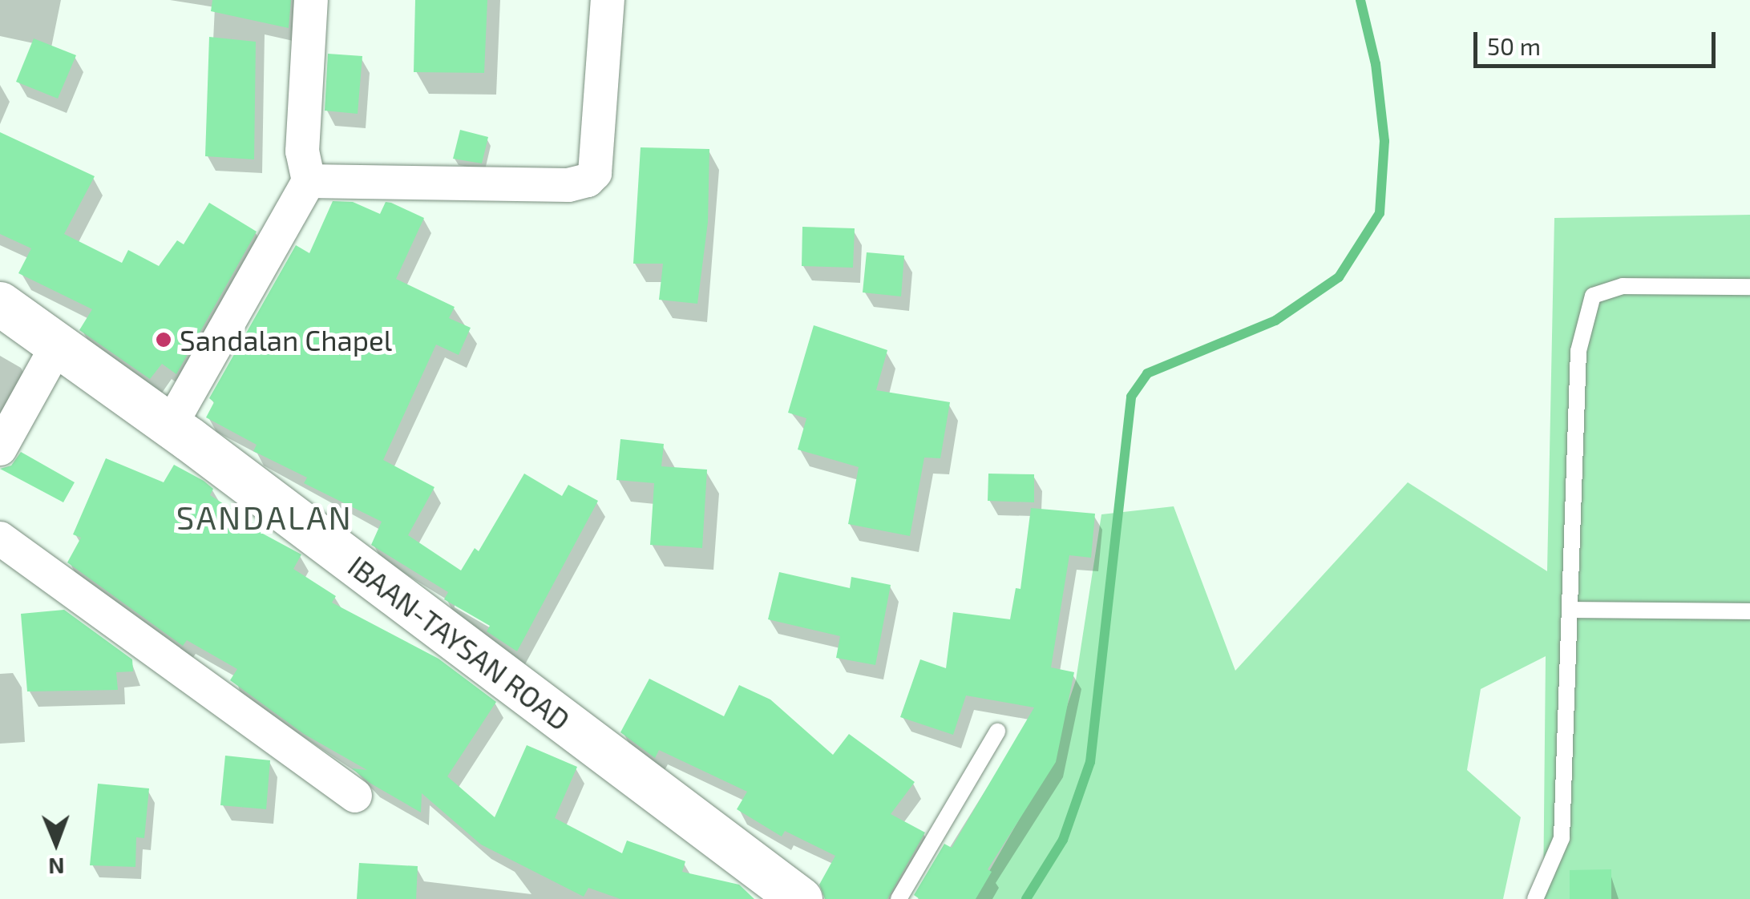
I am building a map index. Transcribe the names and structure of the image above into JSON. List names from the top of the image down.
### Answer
{
  "streets": {
    "main road": ["IBAAN-TAYSAN ROAD"]
  },
  "districts": ["SANDALAN"],
  "places": ["Sandalan Chapel"],
  "scale_bar": "50 m",
  "north": "bottom"
}
